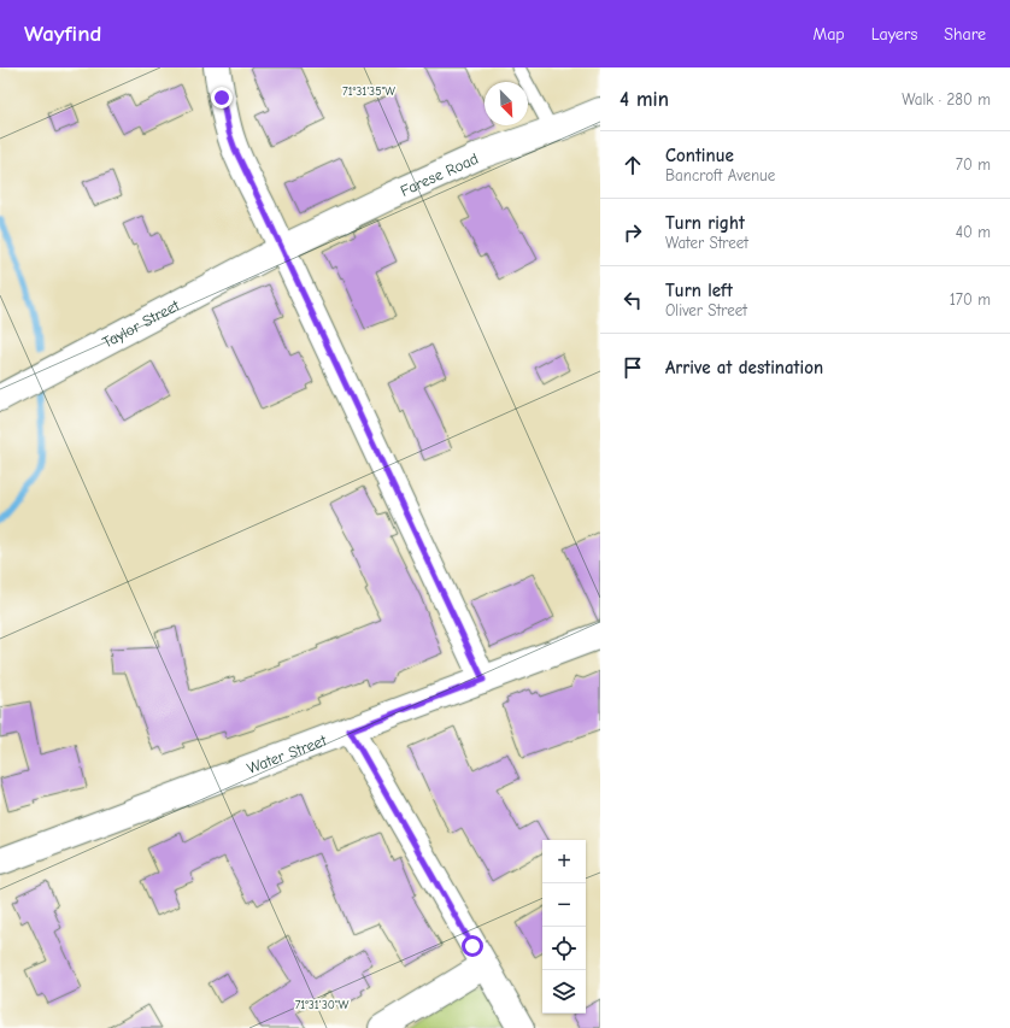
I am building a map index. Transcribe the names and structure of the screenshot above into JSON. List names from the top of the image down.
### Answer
{
  "streets": {
    "street": ["Farese Road", "Taylor Street", "Water Street"]
  },
  "crossings": [
    ["Farese Road", "Taylor Street"]
  ],
  "north": "bottom right",
  "page": {
    "header": "Wayfind",
    "nav": ["Map", "Layers", "Share"],
    "heading": ["4 min", "Walk · 280 m"],
    "list": [
      ["Continue", "Bancroft Avenue", "70 m"],
      ["Turn right", "Water Street", "40 m"],
      ["Turn left", "Oliver Street", "170 m"],
      "Arrive at destination"
    ],
    "map_buttons": ["+", "−"]
  },
  "coordinates": ["71°31'35\"W", "71°31'30\"W"]
}
